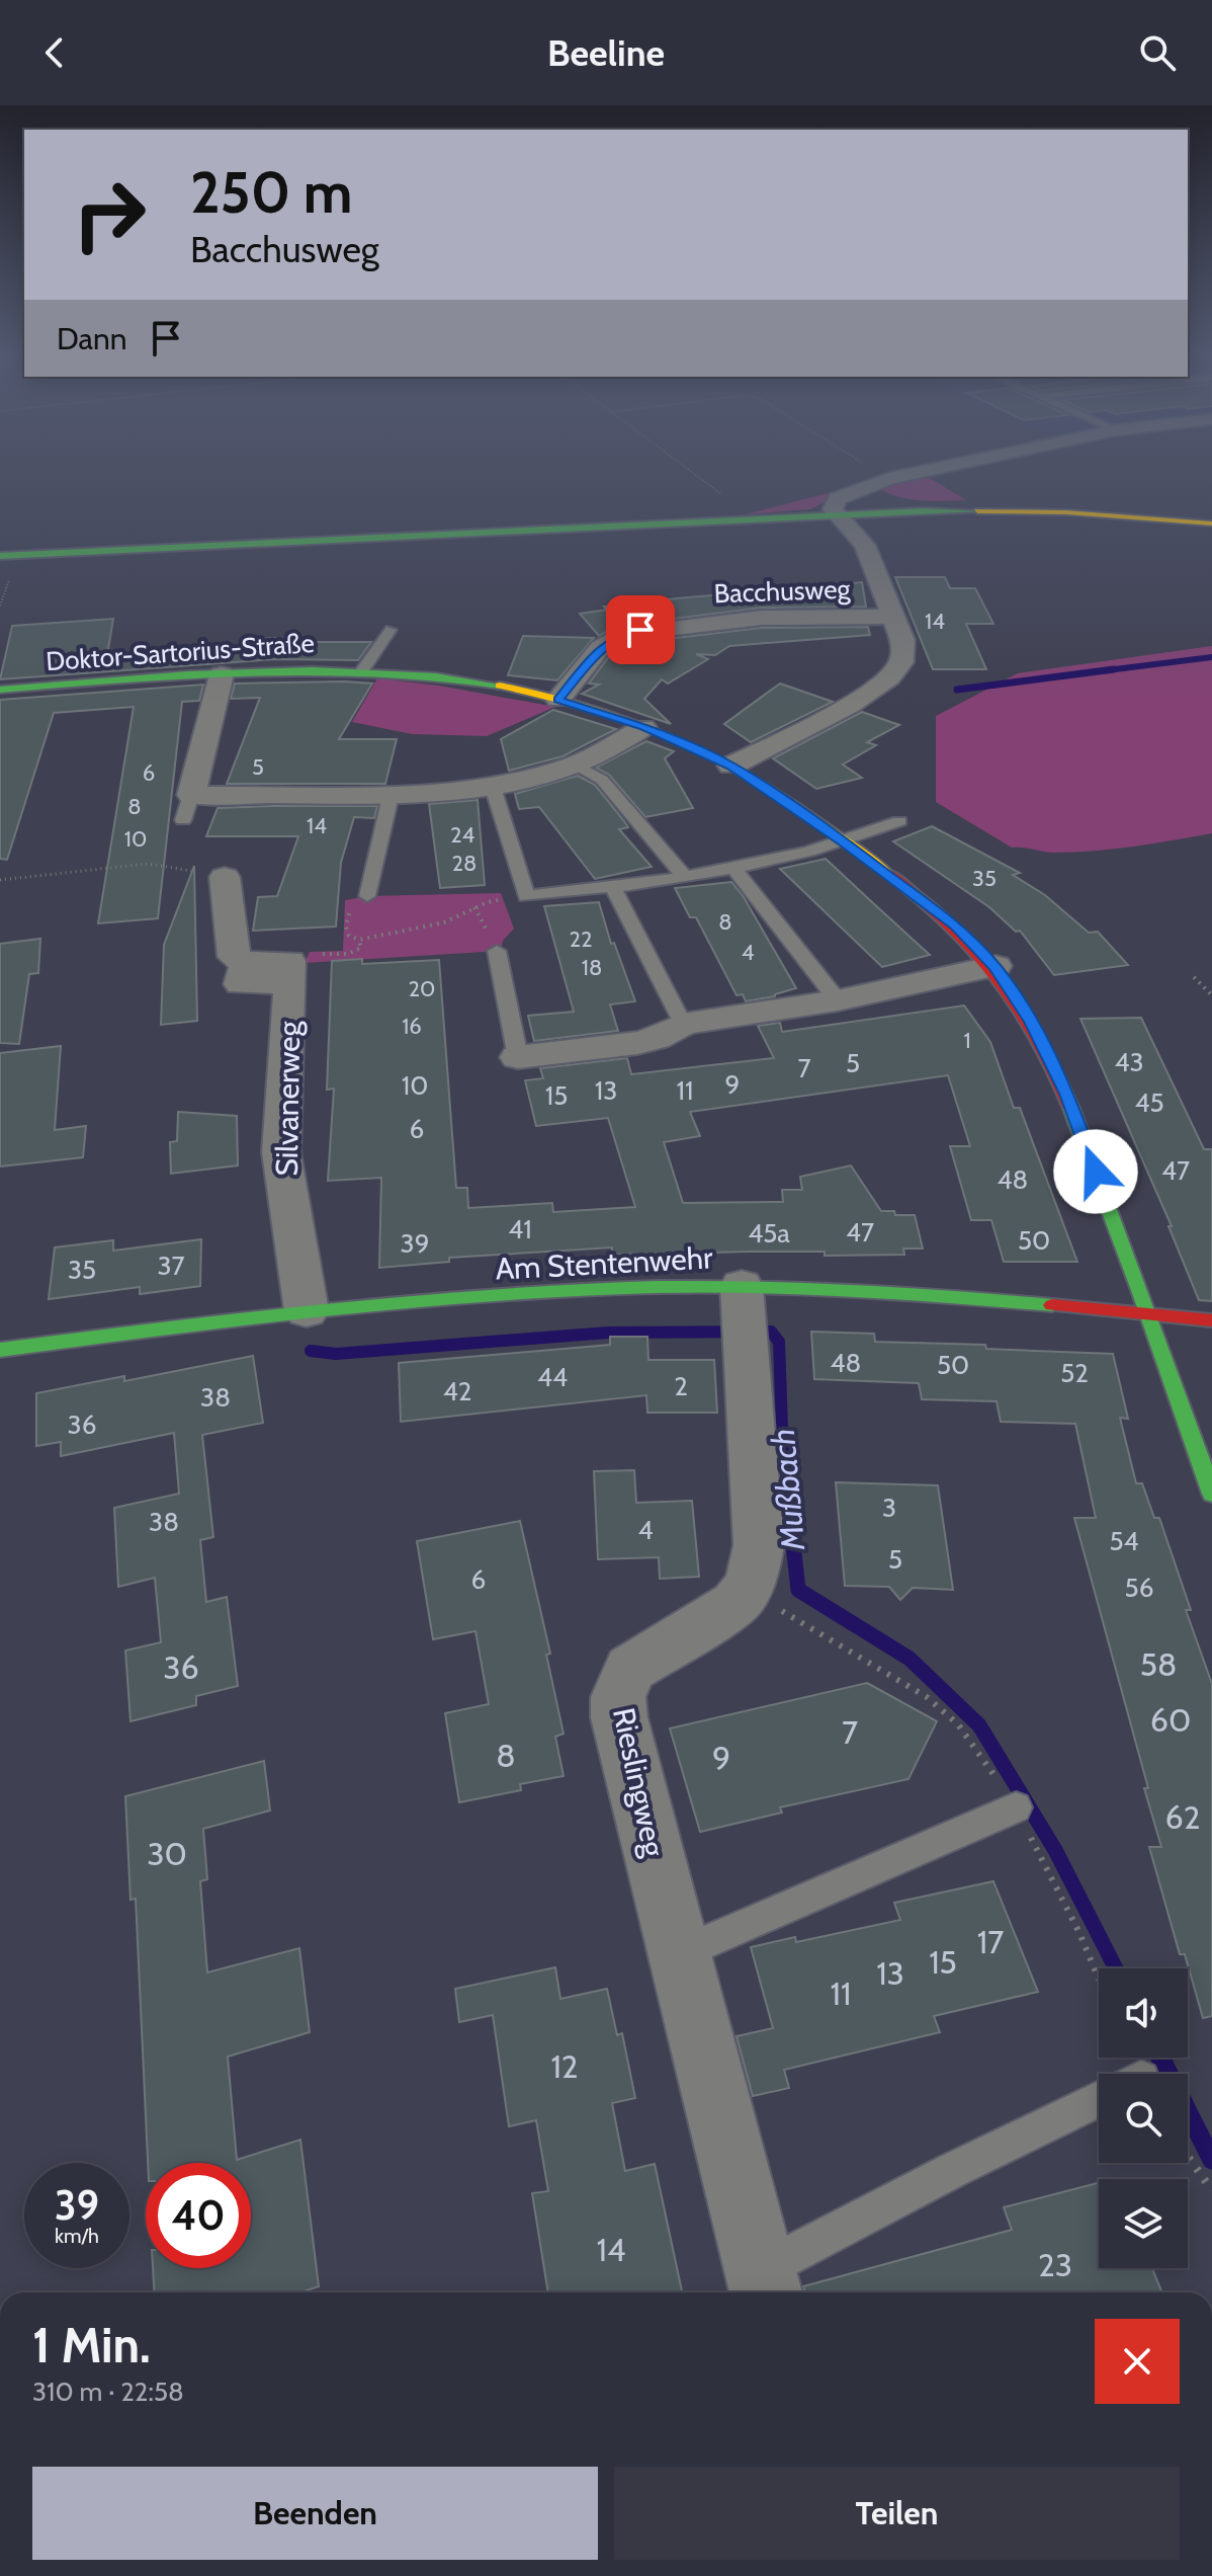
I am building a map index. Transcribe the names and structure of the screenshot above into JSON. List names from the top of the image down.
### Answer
{
  "streets": {
    "street": [
      "Bacchusweg",
      "Doktor-Sartorius-Straße",
      "Silvanerweg",
      "Am Stentenwehr",
      "Rieslingweg"
    ]
  },
  "crossings": [
    ["Bacchusweg", "Doktor-Sartorius-Straße"],
    ["Doktor-Sartorius-Straße", "Am Stentenwehr"],
    ["Silvanerweg", "Am Stentenwehr"]
  ],
  "water": ["Mußbach"],
  "house_numbers": [
    "14",
    "5",
    "6",
    "8",
    "14",
    "24",
    "10",
    "28",
    "35",
    "8",
    "22",
    "4",
    "18",
    "20",
    "16",
    "1",
    "43",
    "5",
    "7",
    "9",
    "10",
    "13",
    "11",
    "15",
    "45",
    "6",
    "47",
    "48",
    "41",
    "47",
    "45a",
    "50",
    "39",
    "37",
    "35",
    "48",
    "50",
    "52",
    "44",
    "2",
    "42",
    "38",
    "36",
    "3",
    "38",
    "4",
    "54",
    "5",
    "6",
    "56",
    "58",
    "36",
    "60",
    "7",
    "8",
    "9",
    "62",
    "30",
    "17",
    "15",
    "13",
    "11",
    "12",
    "14",
    "23"
  ],
  "page": {
    "header": "Beeline",
    "turn": ["250 m", "Bacchusweg"],
    "then": "Dann",
    "speed": "39 km/h",
    "limit": "40",
    "heading": ["1 Min.", "310 m · 22:58"],
    "buttons": ["Beenden", "Teilen"]
  }
}
